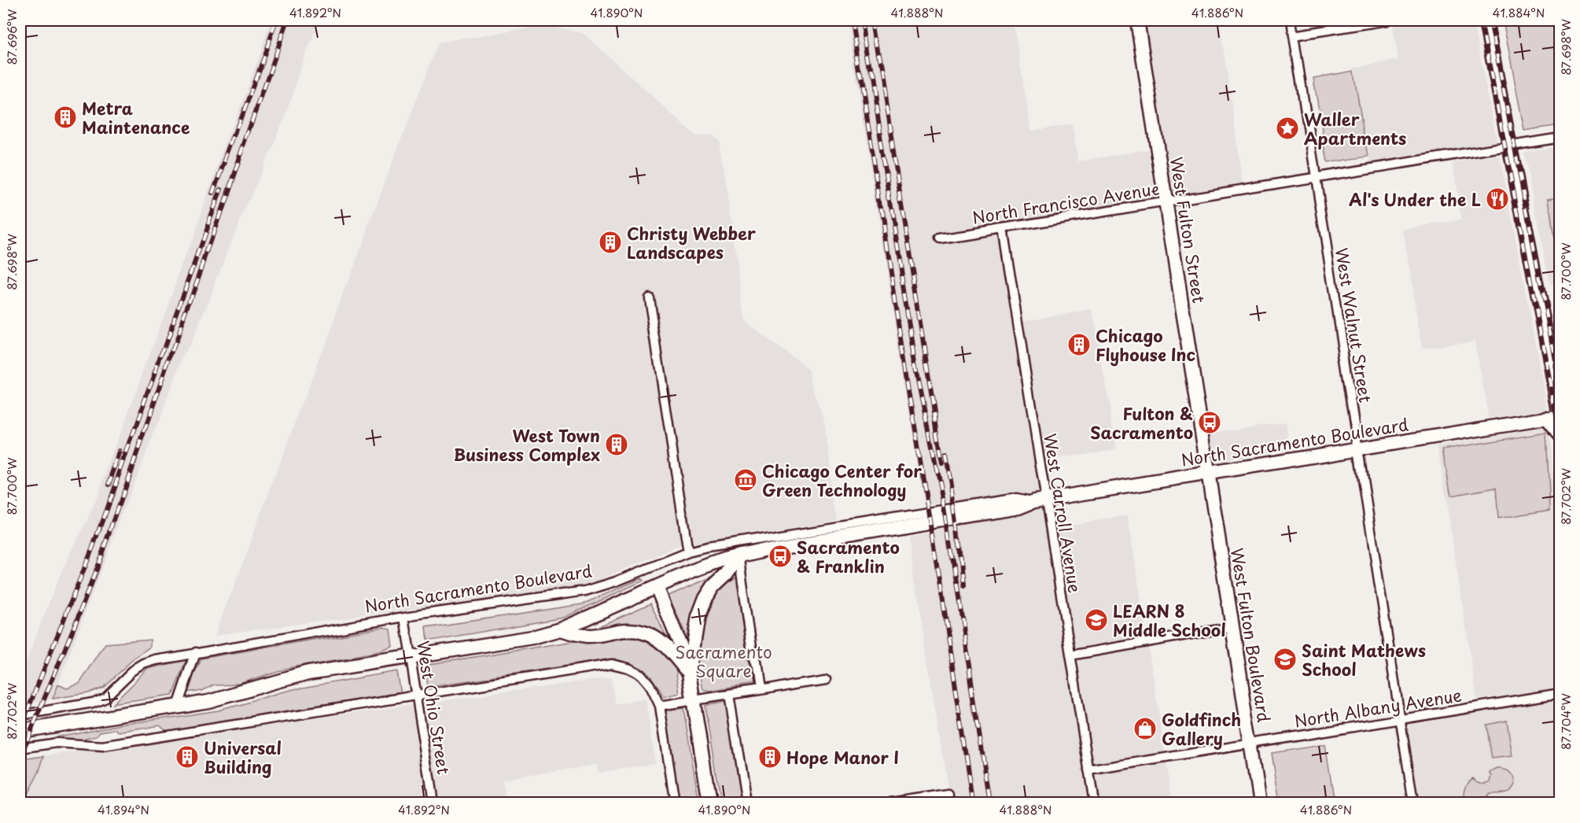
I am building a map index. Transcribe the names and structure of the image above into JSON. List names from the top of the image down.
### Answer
{
  "streets": {
    "street": [
      "North Francisco Avenue",
      "West Fulton Street",
      "West Walnut Street",
      "North Sacramento Boulevard",
      "West Carroll Avenue",
      "West Fulton Boulevard",
      "West Ohio Street",
      "North Albany Avenue"
    ]
  },
  "crossings": [
    ["North Francisco Avenue", "West Fulton Street"],
    ["North Francisco Avenue", "West Walnut Street"],
    ["North Francisco Avenue", "West Carroll Avenue"],
    ["West Fulton Street", "North Sacramento Boulevard"],
    ["West Fulton Street", "West Fulton Boulevard"],
    ["West Walnut Street", "North Sacramento Boulevard"],
    ["West Walnut Street", "North Albany Avenue"],
    ["North Sacramento Boulevard", "West Carroll Avenue"],
    ["North Sacramento Boulevard", "West Fulton Boulevard"],
    ["North Sacramento Boulevard", "West Ohio Street"],
    ["West Carroll Avenue", "North Albany Avenue"],
    ["West Fulton Boulevard", "North Albany Avenue"]
  ],
  "parks": ["Sacramento Square"],
  "places": {
    "building": [
      "Metra Maintenance",
      "Christy Webber Landscapes",
      "Chicago Flyhouse Inc",
      "West Town Business Complex",
      "Universal Building",
      "Hope Manor I"
    ],
    "place": ["Waller Apartments"],
    "restaurant": ["Al's Under the L"],
    "bus stop": ["Fulton & Sacramento", "Sacramento & Franklin"],
    "museum": ["Chicago Center for Green Technology"],
    "school or university": ["LEARN 8 Middle School", "Saint Mathews School"],
    "shop": ["Goldfinch Gallery"]
  },
  "coordinates": [
    "41.892°N",
    "41.890°N",
    "41.888°N",
    "41.886°N",
    "41.884°N",
    "87.696°W",
    "87.698°W",
    "87.700°W",
    "87.702°W",
    "87.704°W",
    "41.894°N"
  ]
}
